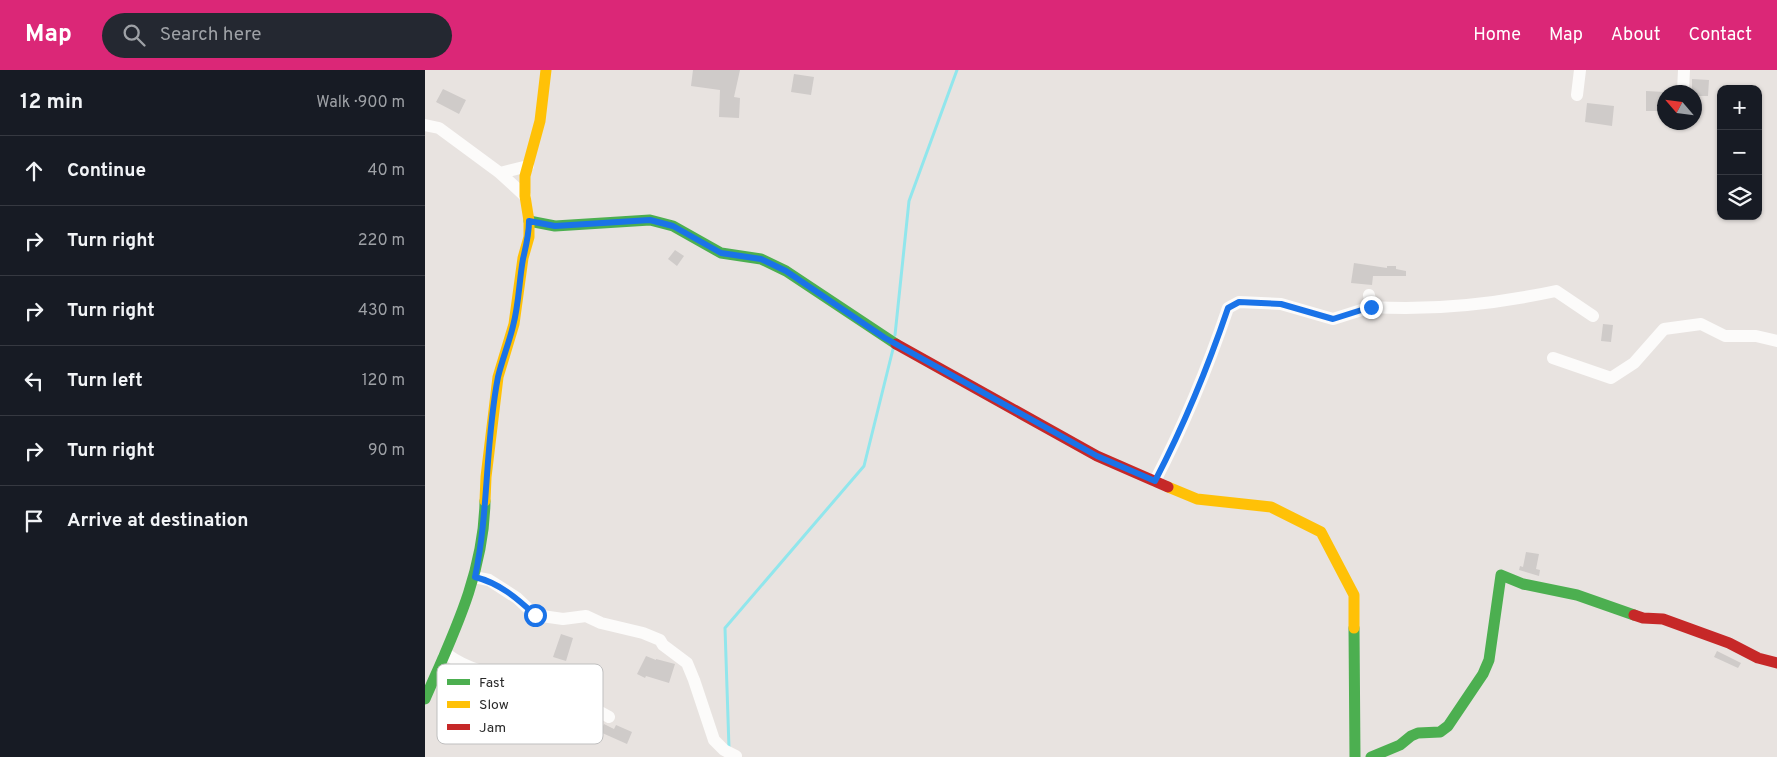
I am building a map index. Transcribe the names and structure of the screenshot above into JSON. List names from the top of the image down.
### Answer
{
  "legend": ["Fast", "Slow", "Jam"],
  "north": "top left",
  "page": {
    "header": "Map",
    "search": "Search here",
    "nav": [
      "Home",
      "Map",
      "About",
      "Contact"
    ],
    "heading": ["12 min", "Walk · 900 m"],
    "map_buttons": ["+", "−"],
    "list": [
      ["Continue", "40 m"],
      ["Turn right", "220 m"],
      ["Turn right", "430 m"],
      ["Turn left", "120 m"],
      ["Turn right", "90 m"],
      "Arrive at destination"
    ]
  }
}
